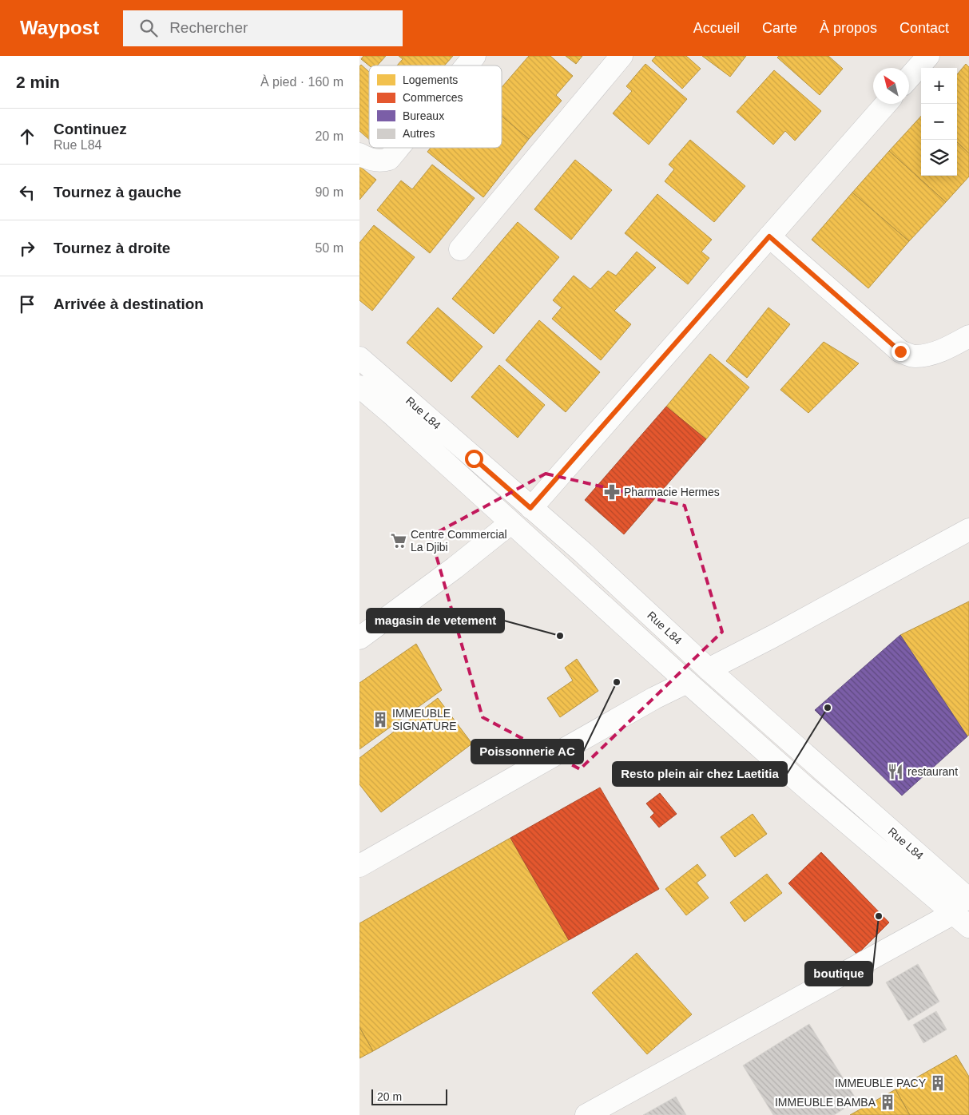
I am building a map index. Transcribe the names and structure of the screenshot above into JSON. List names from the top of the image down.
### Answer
{
  "streets": {
    "street": ["Rue L84"]
  },
  "places": {
    "pharmacy": ["Pharmacie Hermes"],
    "supermarket": ["Centre Commercial La Djibi"],
    "other": [
      "magasin de vetement",
      "Poissonnerie AC",
      "Resto plein air chez Laetitia",
      "boutique"
    ],
    "building": ["IMMEUBLE SIGNATURE", "IMMEUBLE PACY", "IMMEUBLE BAMBA"],
    "restaurant": ["restaurant"]
  },
  "legend": [
    "Logements",
    "Commerces",
    "Bureaux",
    "Autres"
  ],
  "scale_bar": "20 m",
  "north": "top left",
  "page": {
    "header": "Waypost",
    "search": "Rechercher",
    "nav": [
      "Accueil",
      "Carte",
      "À propos",
      "Contact"
    ],
    "heading": ["2 min", "À pied · 160 m"],
    "map_buttons": ["+", "−"],
    "list": [
      ["Continuez", "Rue L84", "20 m"],
      ["Tournez à gauche", "90 m"],
      ["Tournez à droite", "50 m"],
      "Arrivée à destination"
    ],
    "scale": "20 m"
  }
}
